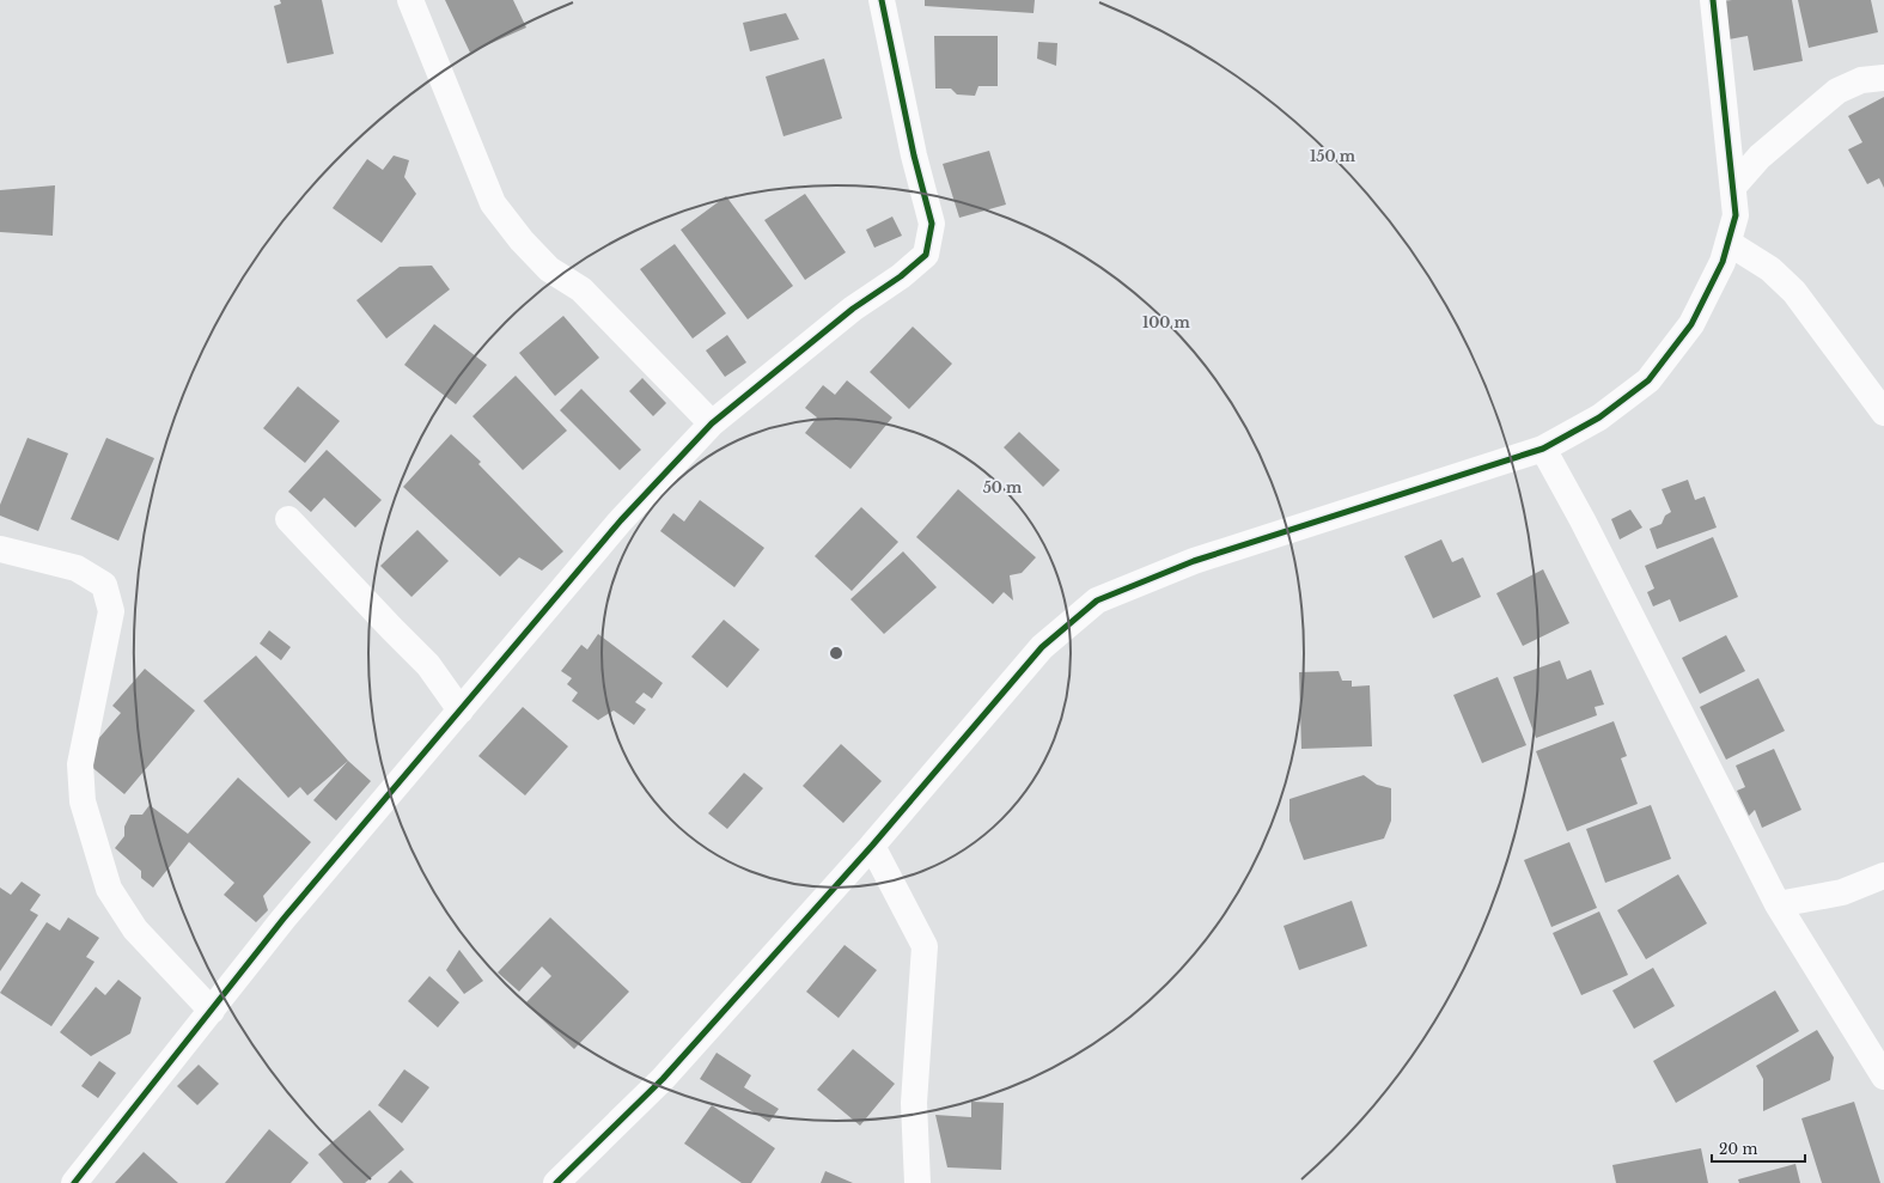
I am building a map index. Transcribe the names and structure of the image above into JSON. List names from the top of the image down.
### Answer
{
  "scale_bar": "20 m",
  "rings": ["150 m", "100 m", "50 m"]
}
